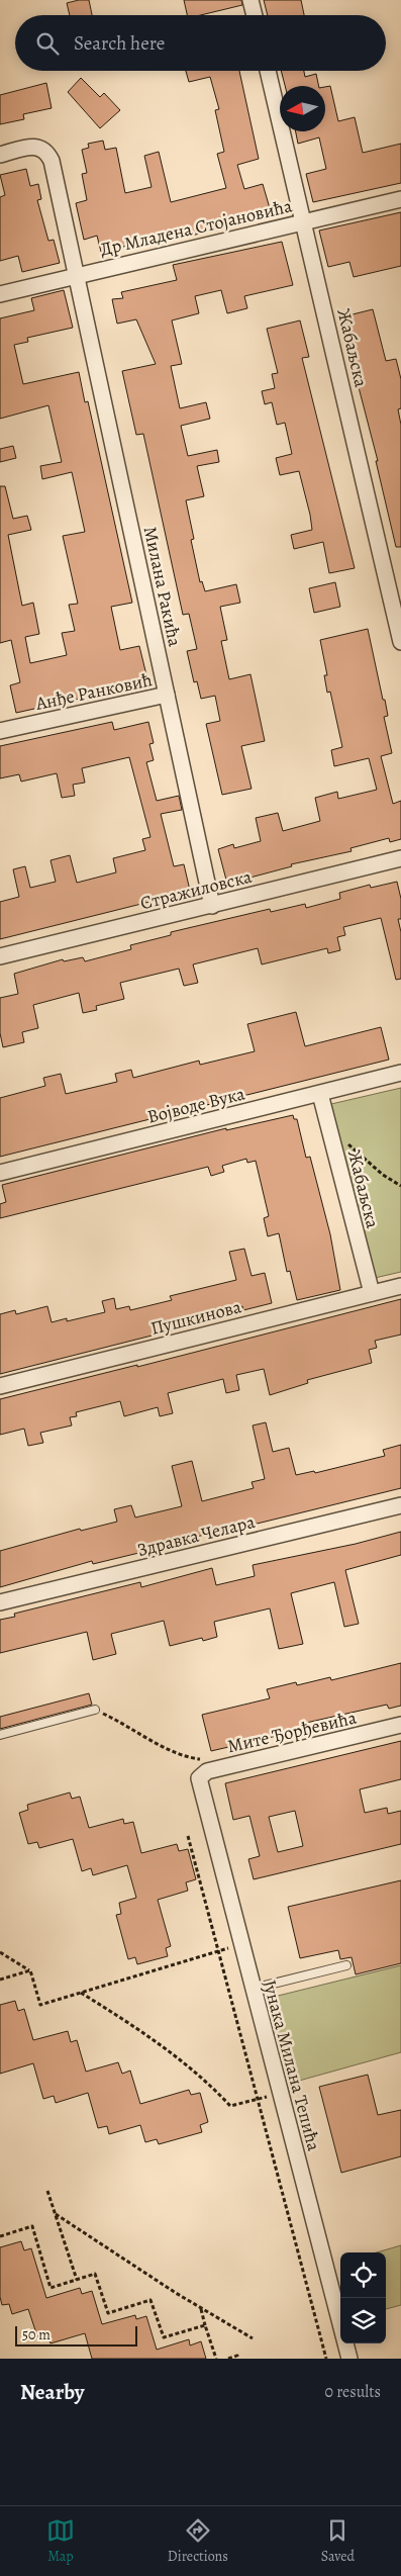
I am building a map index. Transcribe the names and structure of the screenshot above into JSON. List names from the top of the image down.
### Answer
{
  "streets": {
    "street": [
      "Др Младена Стојановића",
      "Жабаљска",
      "Милана Ракића",
      "Анђе Ранковић",
      "Стражиловска",
      "Војводе Вука",
      "Пушкинова",
      "Здравка Челара",
      "Мите Ђорђевића",
      "Јунака Милана Тепића"
    ]
  },
  "crossings": [
    ["Др Младена Стојановића", "Жабаљска"],
    ["Др Младена Стојановића", "Милана Ракића"],
    ["Жабаљска", "Војводе Вука"],
    ["Жабаљска", "Пушкинова"],
    ["Милана Ракића", "Анђе Ранковић"],
    ["Милана Ракића", "Стражиловска"],
    ["Мите Ђорђевића", "Јунака Милана Тепића"]
  ],
  "scale_bar": "50 m",
  "north": "left",
  "page": {
    "search": "Search here",
    "scale": "50 m",
    "heading": ["Nearby", "0 results"],
    "nav": ["Map", "Directions", "Saved"]
  }
}
